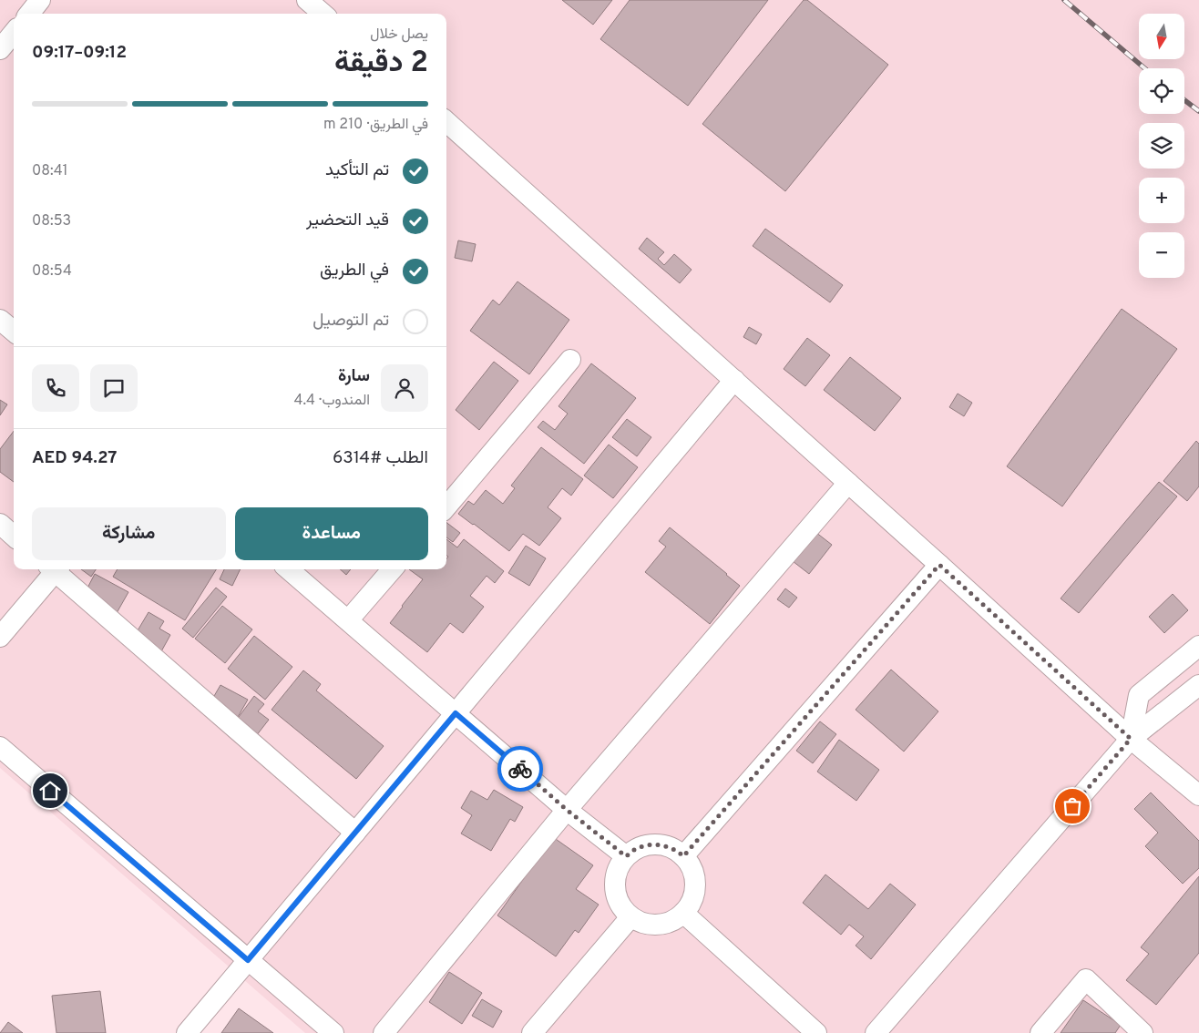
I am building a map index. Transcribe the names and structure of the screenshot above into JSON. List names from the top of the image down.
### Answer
{
  "north": "bottom",
  "page": {
    "map_buttons": ["+", "−"],
    "heading": ["2 دقيقة", "يصل خلال", "09:12–09:17"],
    "panel": [
      "سارة",
      "المندوب · 4.4",
      "الطلب #6314",
      "AED 94.27"
    ],
    "bar": "في الطريق · 210 m",
    "list": [
      ["تم التأكيد", "08:41"],
      ["قيد التحضير", "08:53"],
      ["في الطريق", "08:54"],
      "تم التوصيل"
    ],
    "buttons": ["مساعدة", "مشاركة"]
  }
}
